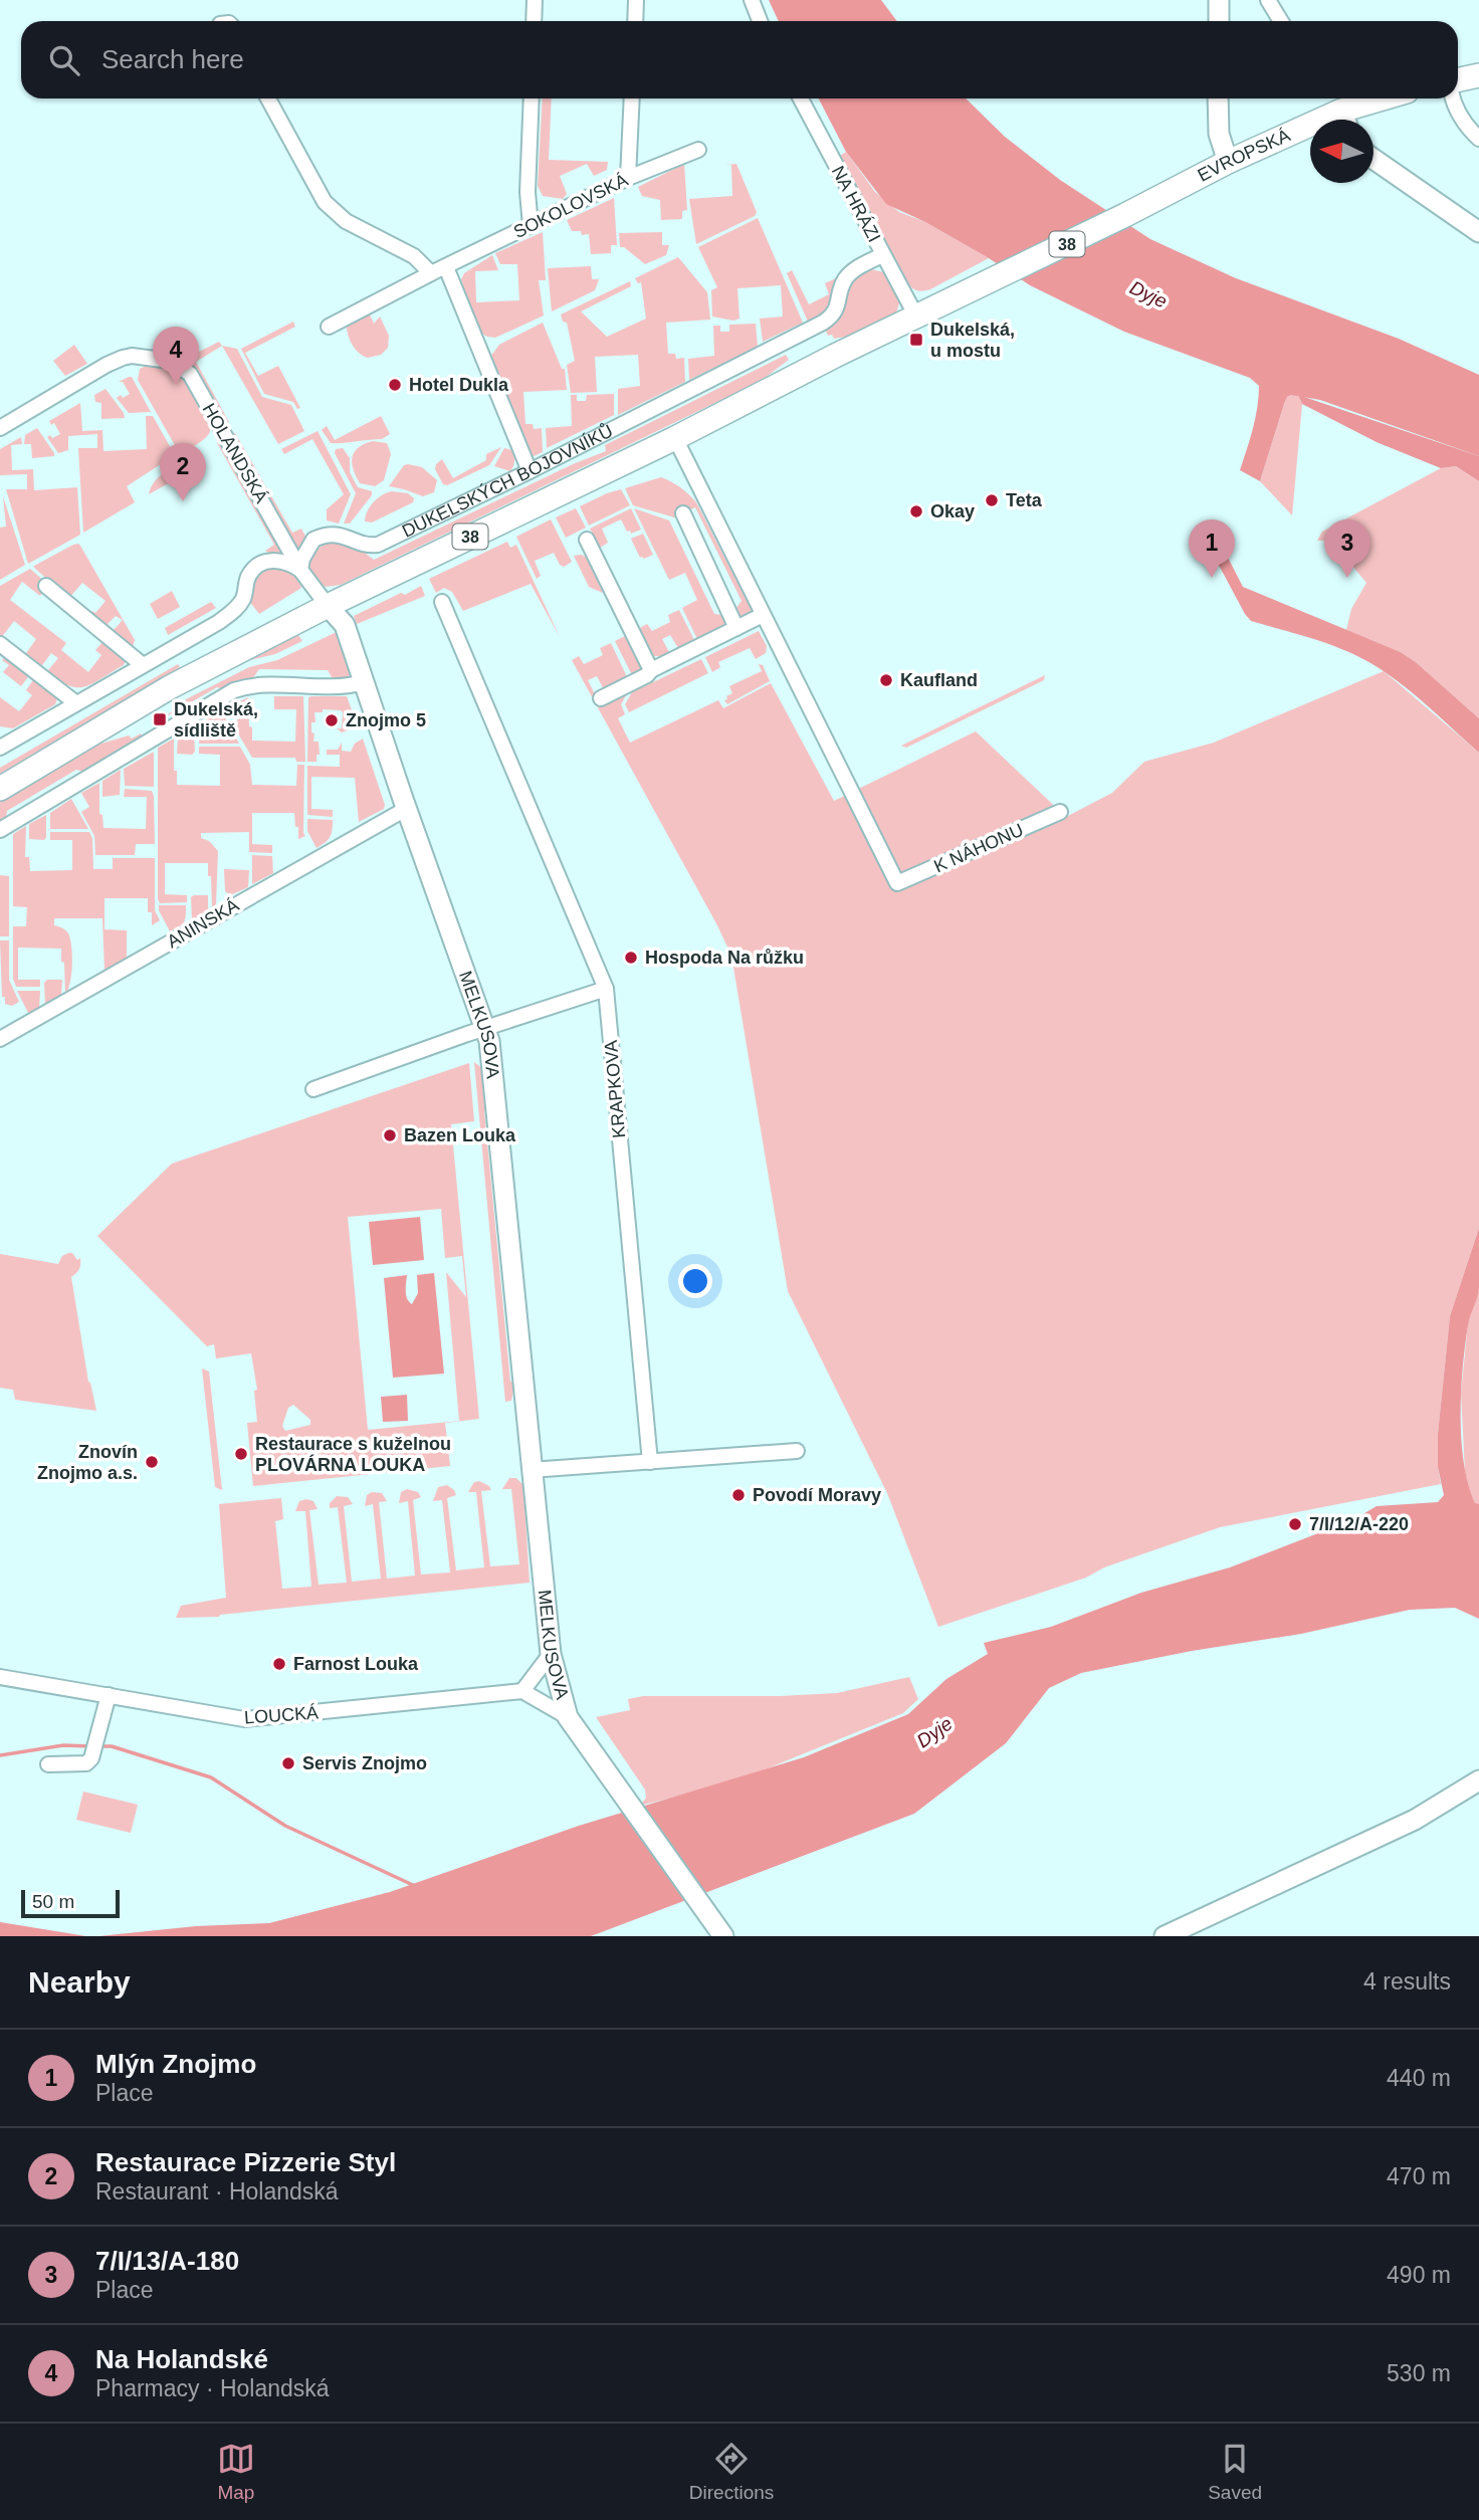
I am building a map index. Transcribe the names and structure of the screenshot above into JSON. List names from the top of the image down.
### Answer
{
  "streets": {
    "main road": ["EVROPSKÁ", "38", "DUKELSKÝCH BOJOVNÍKŮ"],
    "street": [
      "NA HRÁZI",
      "SOKOLOVSKÁ",
      "HOLANDSKÁ",
      "K NÁHONU",
      "ANINSKÁ",
      "MELKUSOVA",
      "KRAPKOVA",
      "LOUCKÁ"
    ]
  },
  "crossings": [
    ["EVROPSKÁ", "DUKELSKÝCH BOJOVNÍKŮ"],
    ["NA HRÁZI", "DUKELSKÝCH BOJOVNÍKŮ"],
    ["HOLANDSKÁ", "DUKELSKÝCH BOJOVNÍKŮ"],
    ["HOLANDSKÁ", "MELKUSOVA"],
    ["DUKELSKÝCH BOJOVNÍKŮ", "MELKUSOVA"],
    ["ANINSKÁ", "MELKUSOVA"]
  ],
  "water": ["Dyje"],
  "places": {
    "transit": ["Dukelská, u mostu", "Dukelská, sídliště"],
    "other": [
      "Hotel Dukla",
      "Teta",
      "Okay",
      "Kaufland",
      "Znojmo 5",
      "Hospoda Na růžku",
      "Bazen Louka",
      "Restaurace s kuželnou PLOVÁRNA LOUKA",
      "Znovín Znojmo a.s.",
      "Povodí Moravy",
      "7/I/12/A-220",
      "Farnost Louka",
      "Servis Znojmo"
    ]
  },
  "scale_bar": "50 m",
  "north": "left",
  "page": {
    "search": "Search here",
    "pins": [
      "4",
      "2",
      "1",
      "3"
    ],
    "scale": "50 m",
    "heading": ["Nearby", "4 results"],
    "list": [
      {
        "mark": "1",
        "name": "Mlýn Znojmo",
        "note": "Place",
        "value": "440 m"
      },
      {
        "mark": "2",
        "name": "Restaurace Pizzerie Styl",
        "note": "Restaurant · Holandská",
        "value": "470 m"
      },
      {
        "mark": "3",
        "name": "7/I/13/A-180",
        "note": "Place",
        "value": "490 m"
      },
      {
        "mark": "4",
        "name": "Na Holandské",
        "note": "Pharmacy · Holandská",
        "value": "530 m"
      }
    ],
    "nav": ["Map", "Directions", "Saved"]
  }
}
